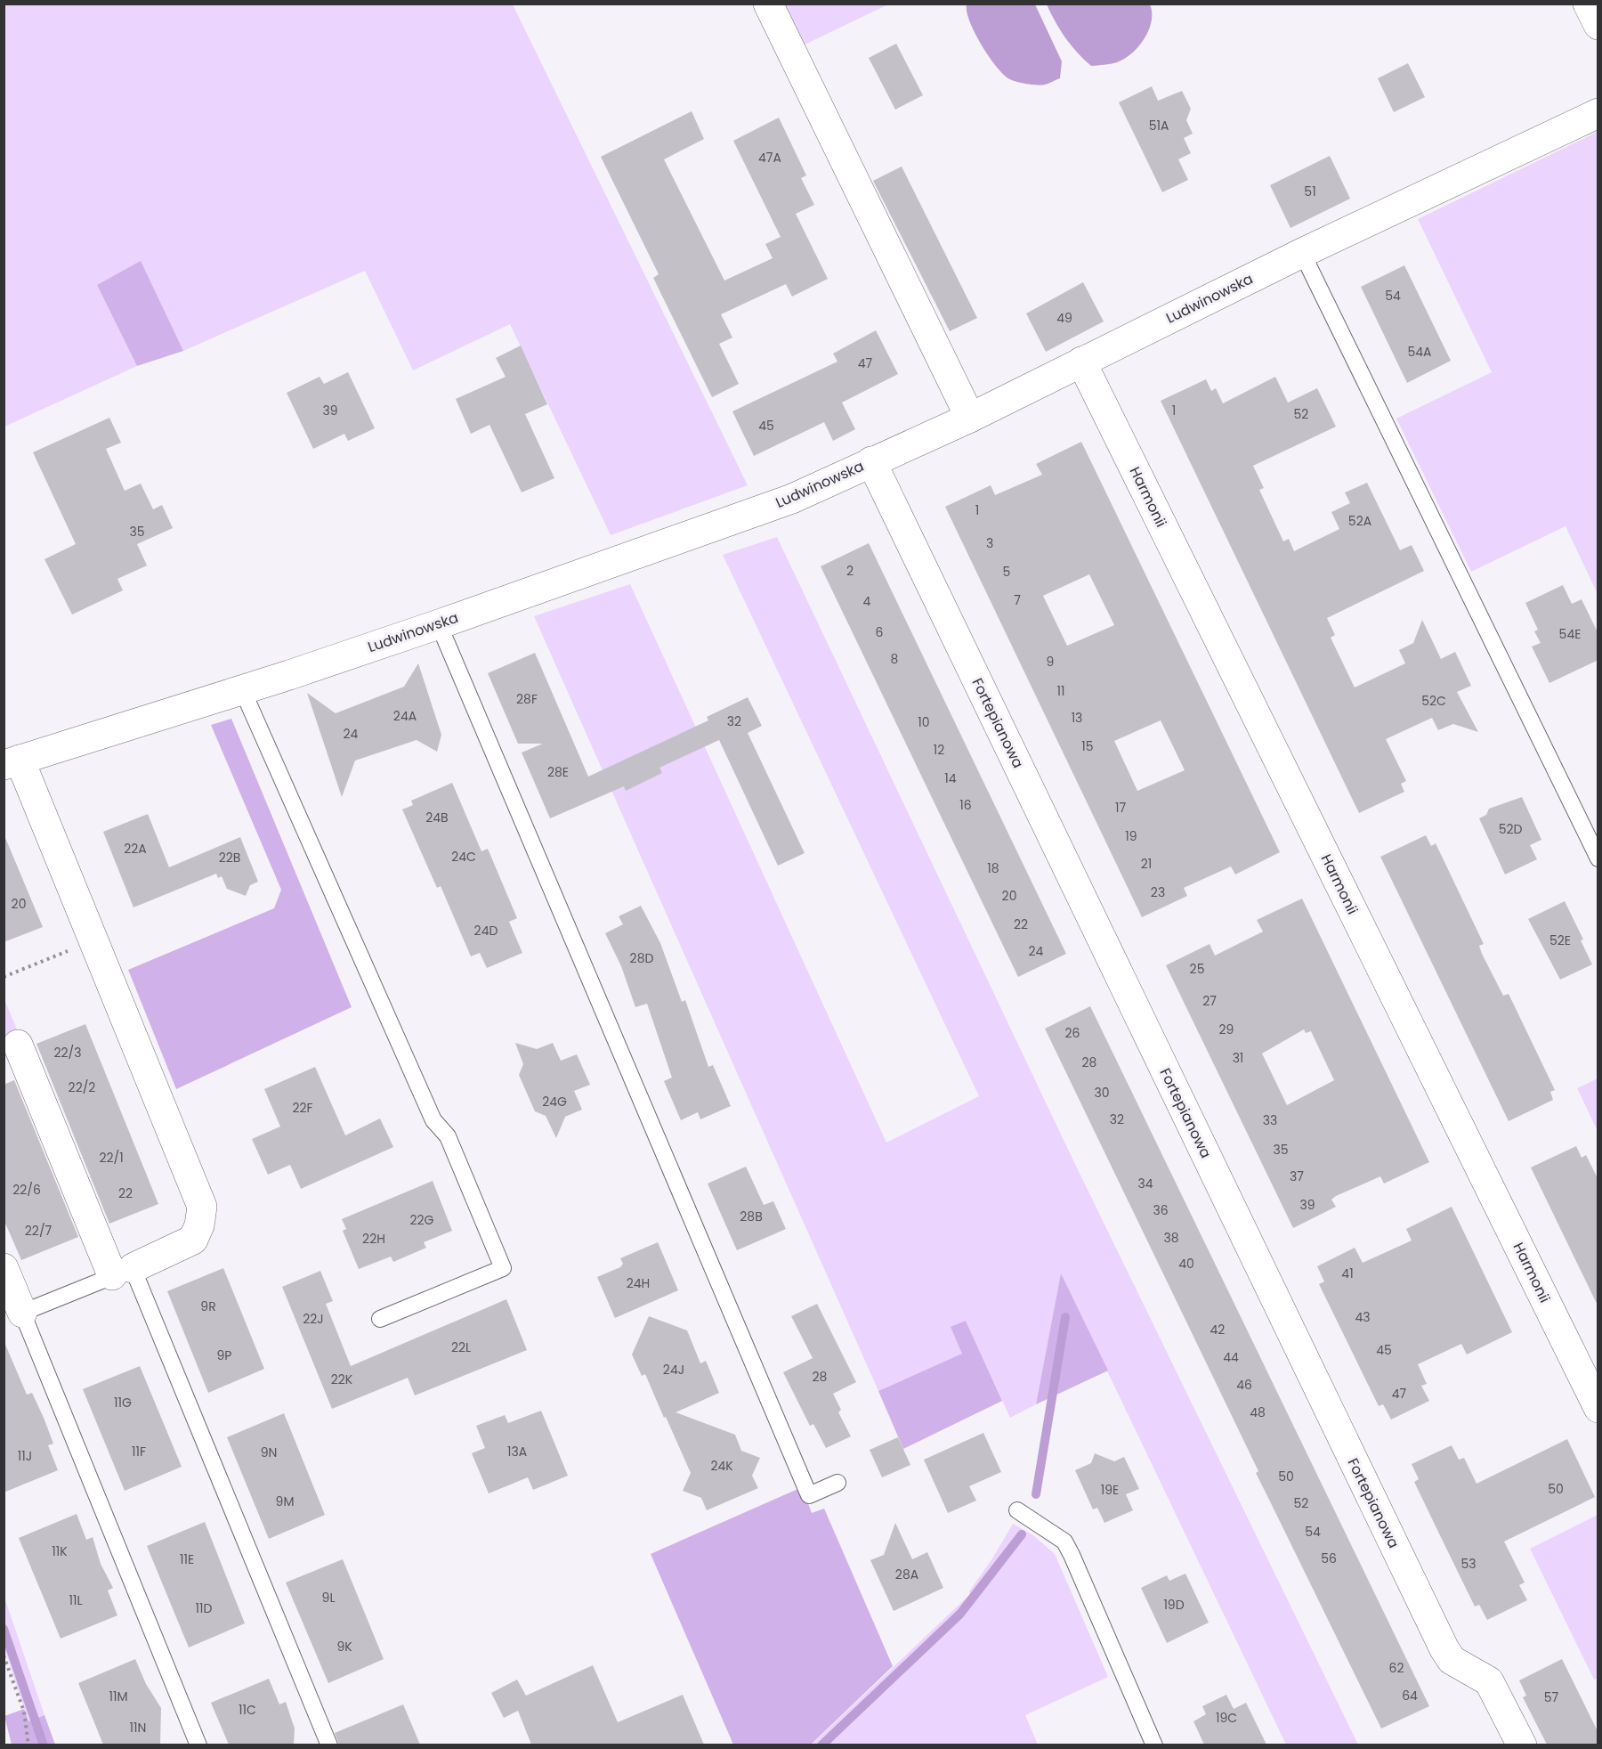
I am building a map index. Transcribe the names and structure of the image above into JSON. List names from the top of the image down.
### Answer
{
  "streets": {
    "street": ["Ludwinowska", "Harmonii", "Fortepianowa"]
  },
  "crossings": [
    ["Ludwinowska", "Harmonii"],
    ["Ludwinowska", "Fortepianowa"]
  ],
  "house_numbers": [
    "51A",
    "47A",
    "51",
    "54",
    "49",
    "54A",
    "47",
    "39",
    "1",
    "52",
    "45",
    "1",
    "52A",
    "35",
    "3",
    "2",
    "5",
    "7",
    "4",
    "6",
    "54E",
    "8",
    "9",
    "11",
    "28F",
    "52C",
    "24A",
    "13",
    "32",
    "10",
    "24",
    "15",
    "12",
    "28E",
    "14",
    "16",
    "17",
    "24B",
    "52D",
    "19",
    "22A",
    "24C",
    "22B",
    "21",
    "18",
    "23",
    "20",
    "20",
    "22",
    "24D",
    "52E",
    "24",
    "28D",
    "25",
    "27",
    "29",
    "26",
    "22/3",
    "31",
    "28",
    "22/2",
    "30",
    "24G",
    "22F",
    "32",
    "33",
    "35",
    "22/1",
    "37",
    "34",
    "22/6",
    "22",
    "39",
    "36",
    "28B",
    "22G",
    "22/7",
    "38",
    "22H",
    "40",
    "41",
    "24H",
    "9R",
    "43",
    "22J",
    "42",
    "22L",
    "45",
    "9P",
    "44",
    "24J",
    "28",
    "22K",
    "46",
    "47",
    "11G",
    "48",
    "11F",
    "13A",
    "9N",
    "11J",
    "24K",
    "50",
    "50",
    "19E",
    "9M",
    "52",
    "54",
    "11K",
    "56",
    "11E",
    "53",
    "28A",
    "9L",
    "11L",
    "19D",
    "11D",
    "9K",
    "62",
    "64",
    "11M",
    "57",
    "11C",
    "19C",
    "11N"
  ]
}
